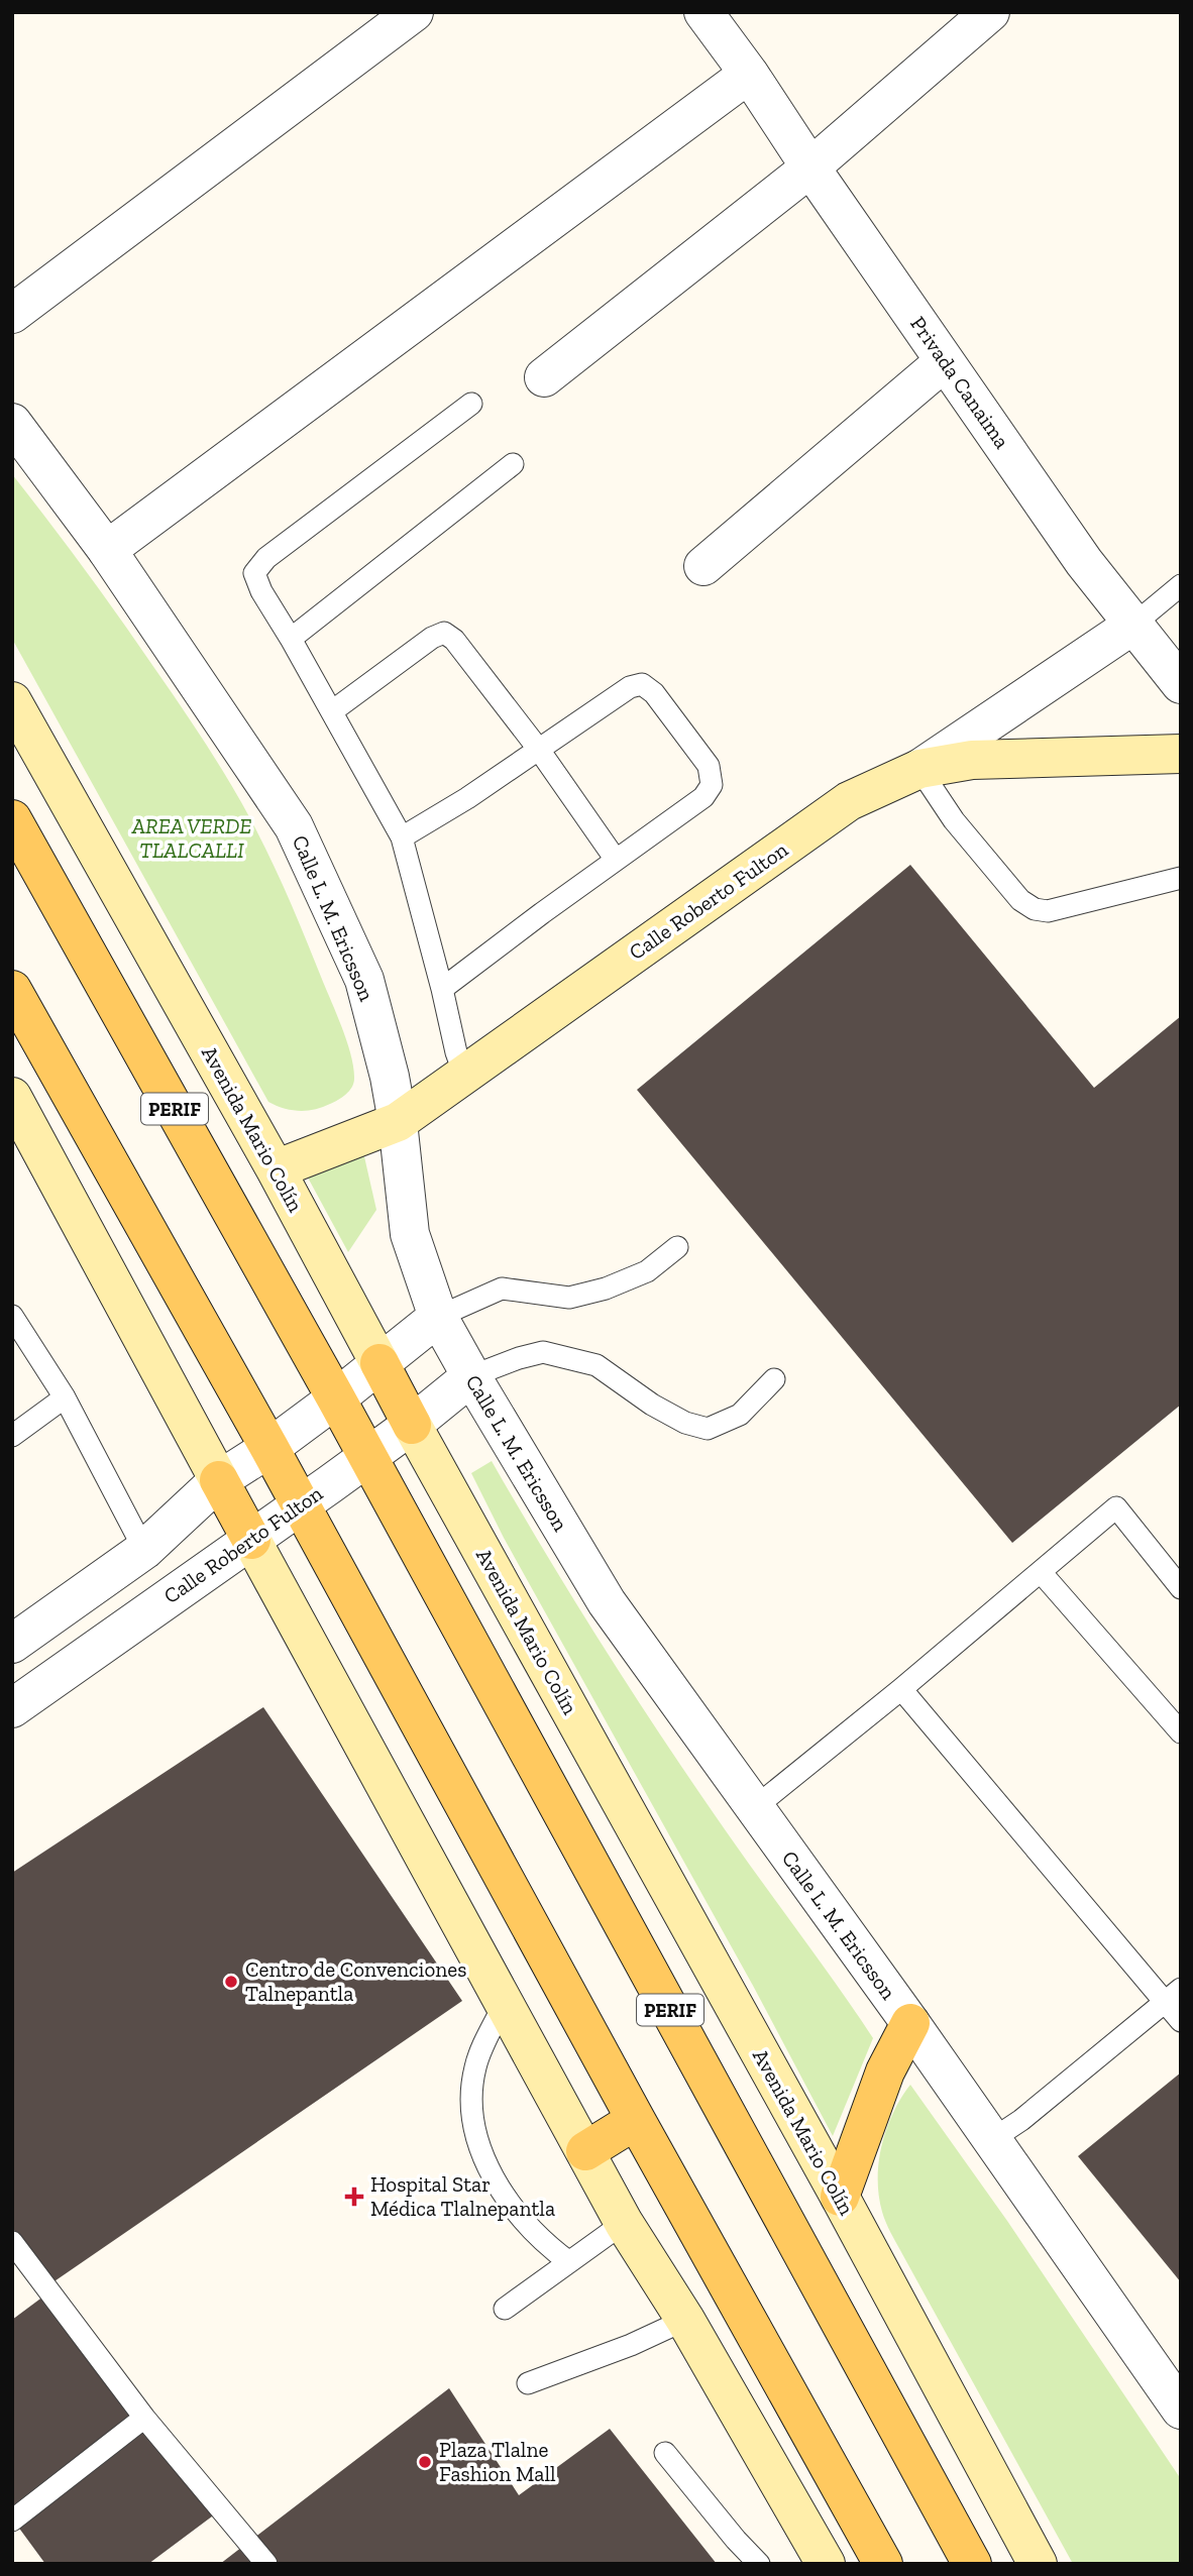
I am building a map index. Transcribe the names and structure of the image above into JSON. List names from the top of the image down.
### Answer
{
  "streets": {
    "main road": ["Calle Roberto Fulton", "PERIF", "Avenida Mario Colín"],
    "street": ["Privada Canaima", "Calle L. M. Ericsson"]
  },
  "crossings": [
    ["Calle Roberto Fulton", "Calle L. M. Ericsson"],
    ["Calle Roberto Fulton", "PERIF"],
    ["Calle Roberto Fulton", "Avenida Mario Colín"]
  ],
  "parks": ["AREA VERDE TLALCALLI"],
  "places": {
    "other": ["Centro de Convenciones Talnepantla", "Plaza Tlalne Fashion Mall"],
    "health": ["Hospital Star Médica Tlalnepantla"]
  }
}
